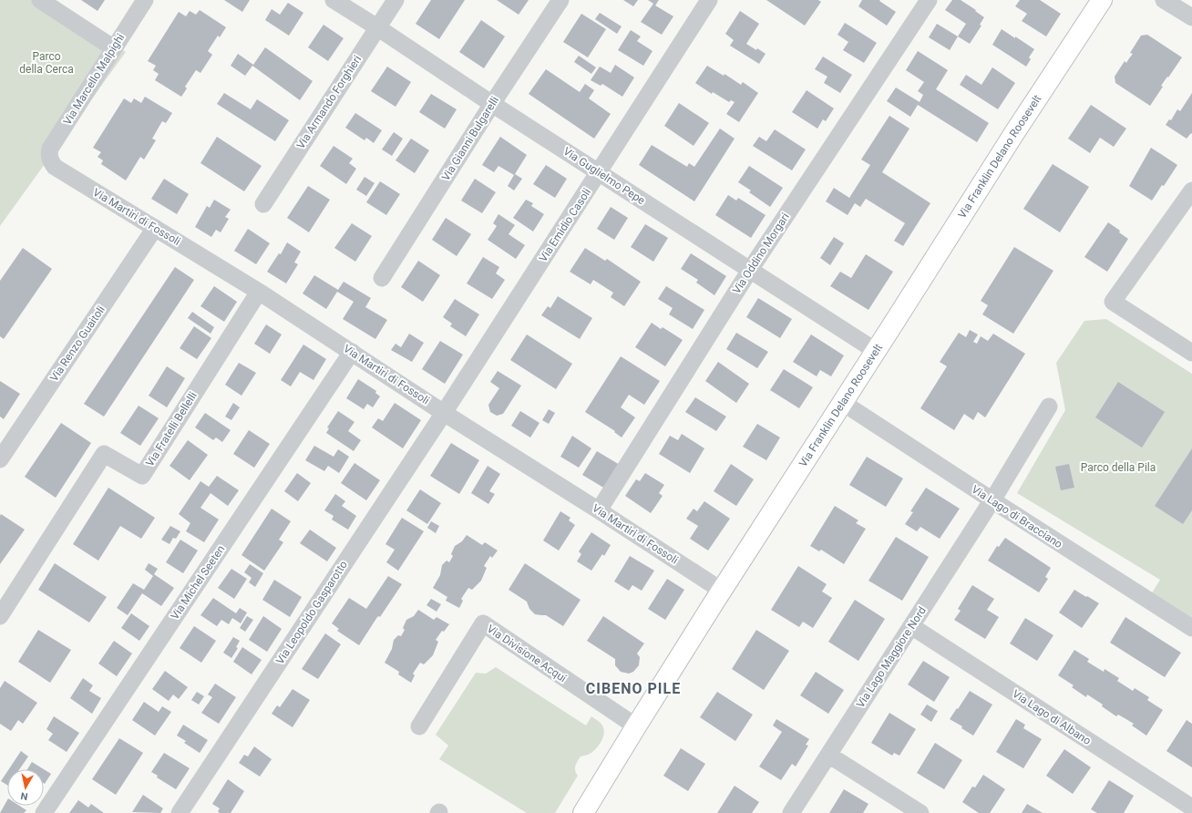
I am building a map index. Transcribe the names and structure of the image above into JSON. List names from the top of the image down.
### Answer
{
  "streets": {
    "main road": ["Via Franklin Delano Roosevelt"],
    "street": [
      "Via Marcello Malpighi",
      "Via Armando Forghieri",
      "Via Gianni Bulgarelli",
      "Via Guglielmo Pepe",
      "Via Martiri di Fossoli",
      "Via Emidio Casoli",
      "Via Oddino Morgari",
      "Via Renzo Guaitoli",
      "Via Fratelli Bellelli",
      "Via Lago di Bracciano",
      "Via Michel Seeten",
      "Via Leopoldo Gasparotto",
      "Via Divisione Acqui",
      "Via Lago Maggiore Nord",
      "Via Lago di Albano"
    ]
  },
  "crossings": [
    ["Via Marcello Malpighi", "Via Martiri di Fossoli"],
    ["Via Armando Forghieri", "Via Guglielmo Pepe"],
    ["Via Gianni Bulgarelli", "Via Guglielmo Pepe"],
    ["Via Franklin Delano Roosevelt", "Via Guglielmo Pepe"],
    ["Via Franklin Delano Roosevelt", "Via Martiri di Fossoli"],
    ["Via Franklin Delano Roosevelt", "Via Lago di Bracciano"],
    ["Via Franklin Delano Roosevelt", "Via Divisione Acqui"],
    ["Via Guglielmo Pepe", "Via Emidio Casoli"],
    ["Via Guglielmo Pepe", "Via Oddino Morgari"],
    ["Via Martiri di Fossoli", "Via Emidio Casoli"],
    ["Via Martiri di Fossoli", "Via Oddino Morgari"],
    ["Via Martiri di Fossoli", "Via Renzo Guaitoli"],
    ["Via Martiri di Fossoli", "Via Fratelli Bellelli"],
    ["Via Martiri di Fossoli", "Via Michel Seeten"],
    ["Via Martiri di Fossoli", "Via Leopoldo Gasparotto"],
    ["Via Emidio Casoli", "Via Leopoldo Gasparotto"],
    ["Via Lago di Bracciano", "Via Lago Maggiore Nord"],
    ["Via Lago Maggiore Nord", "Via Lago di Albano"]
  ],
  "districts": ["CIBENO PILE"],
  "parks": ["Parco della Cerca", "Parco della Pila"],
  "north": "bottom"
}
